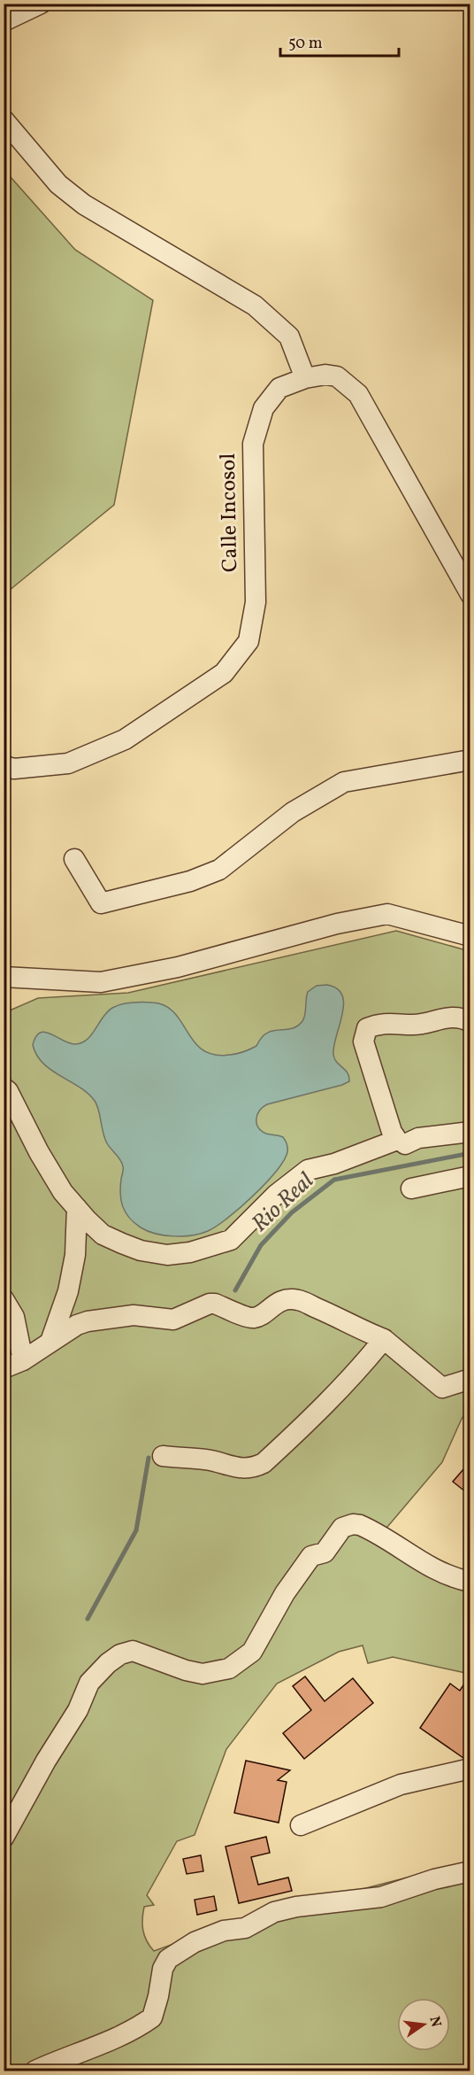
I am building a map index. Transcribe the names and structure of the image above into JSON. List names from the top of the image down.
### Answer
{
  "streets": {
    "street": ["Calle Incosol"]
  },
  "water": ["Rio Real"],
  "scale_bar": "50 m",
  "north": "right"
}
